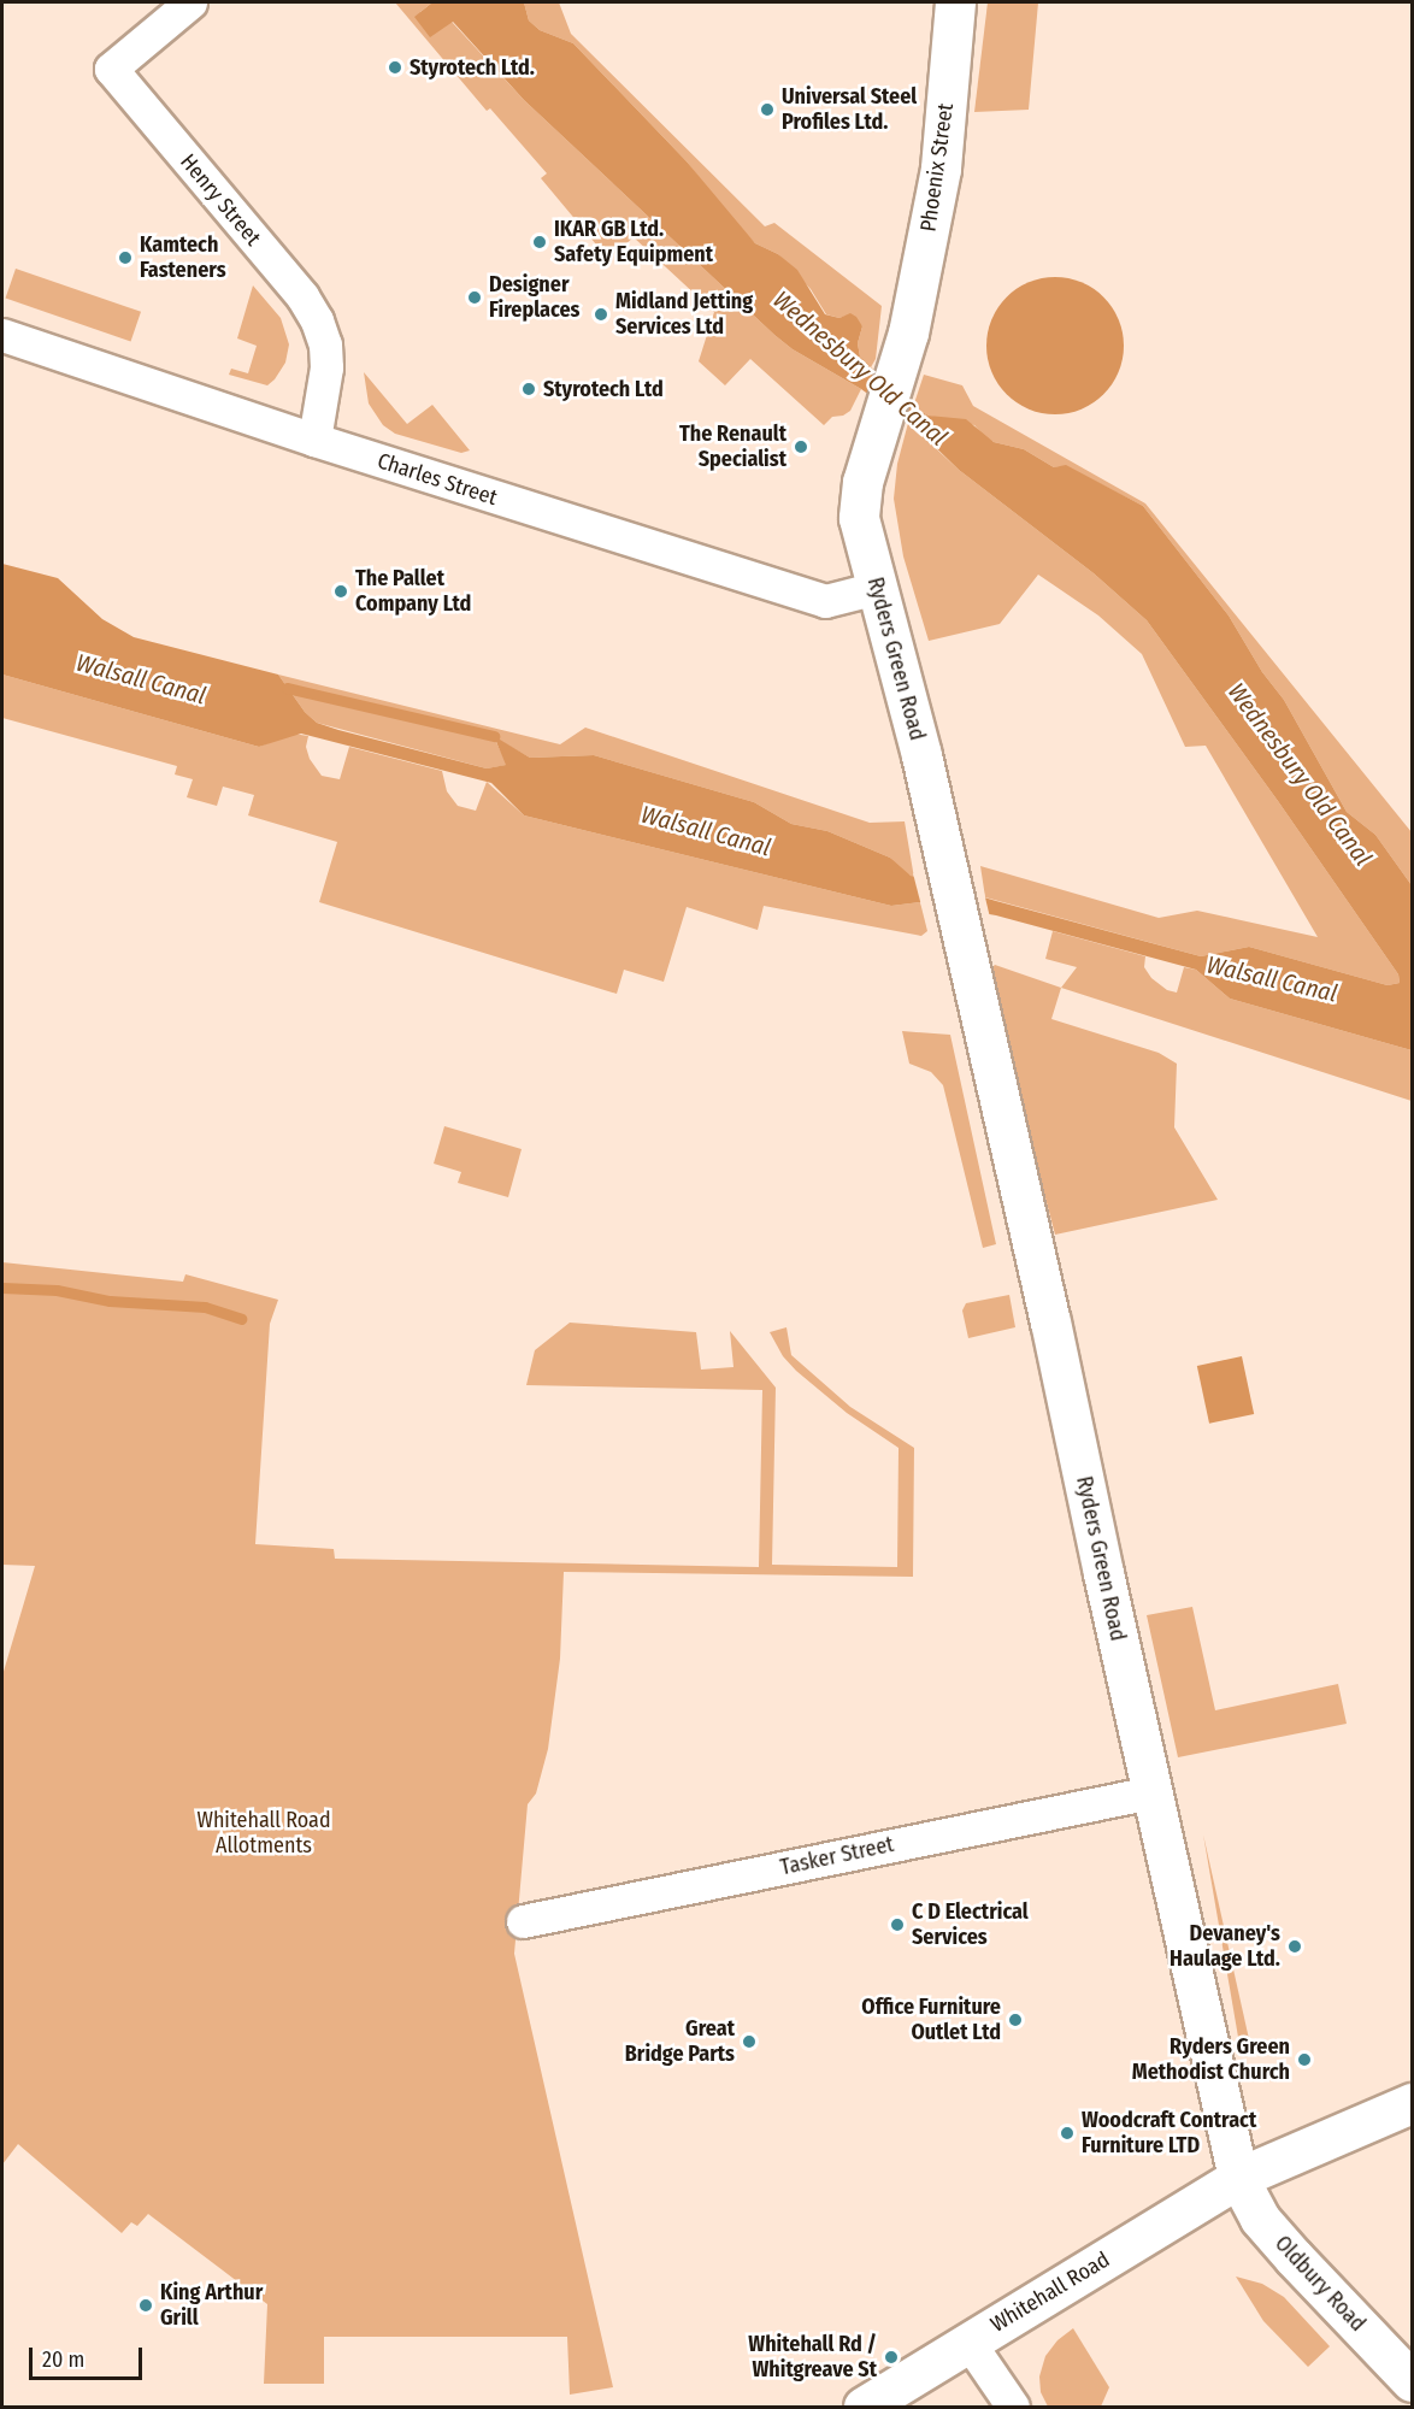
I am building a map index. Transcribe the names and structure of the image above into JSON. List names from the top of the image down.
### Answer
{
  "streets": {
    "main road": [
      "Phoenix Street",
      "Ryders Green Road",
      "Oldbury Road",
      "Whitehall Road"
    ],
    "street": ["Henry Street", "Charles Street", "Tasker Street"]
  },
  "crossings": [
    ["Phoenix Street", "Ryders Green Road"],
    ["Henry Street", "Charles Street"],
    ["Charles Street", "Ryders Green Road"],
    ["Ryders Green Road", "Tasker Street"],
    ["Ryders Green Road", "Oldbury Road"],
    ["Ryders Green Road", "Whitehall Road"],
    ["Oldbury Road", "Whitehall Road"]
  ],
  "water": ["Wednesbury Old Canal", "Walsall Canal"],
  "parks": ["Whitehall Road Allotments"],
  "places": [
    "Styrotech Ltd.",
    "Universal Steel Profiles Ltd.",
    "IKAR GB Ltd. Safety Equipment",
    "Kamtech Fasteners",
    "Designer Fireplaces",
    "Midland Jetting Services Ltd",
    "Styrotech Ltd",
    "The Renault Specialist",
    "The Pallet Company Ltd",
    "C D Electrical Services",
    "Devaney's Haulage Ltd.",
    "Office Furniture Outlet Ltd",
    "Great Bridge Parts",
    "Ryders Green Methodist Church",
    "Woodcraft Contract Furniture LTD",
    "King Arthur Grill",
    "Whitehall Rd / Whitgreave St"
  ],
  "scale_bar": "20 m"
}
